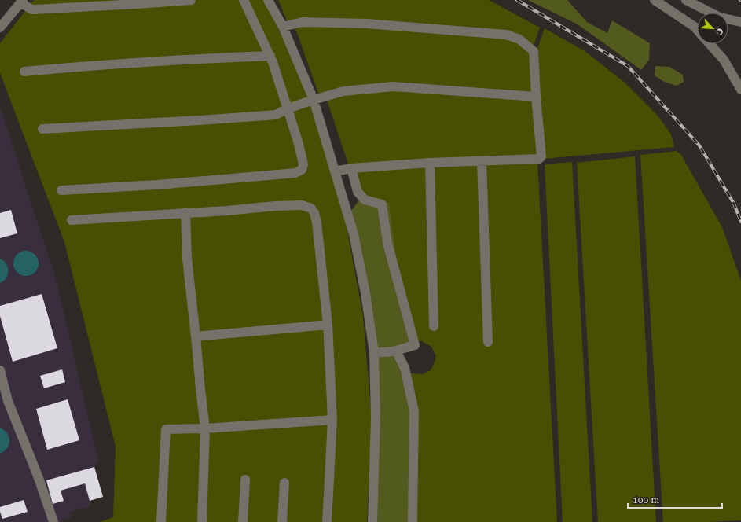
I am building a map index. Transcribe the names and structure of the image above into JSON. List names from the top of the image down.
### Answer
{
  "scale_bar": "100 m",
  "north": "bottom right"
}
